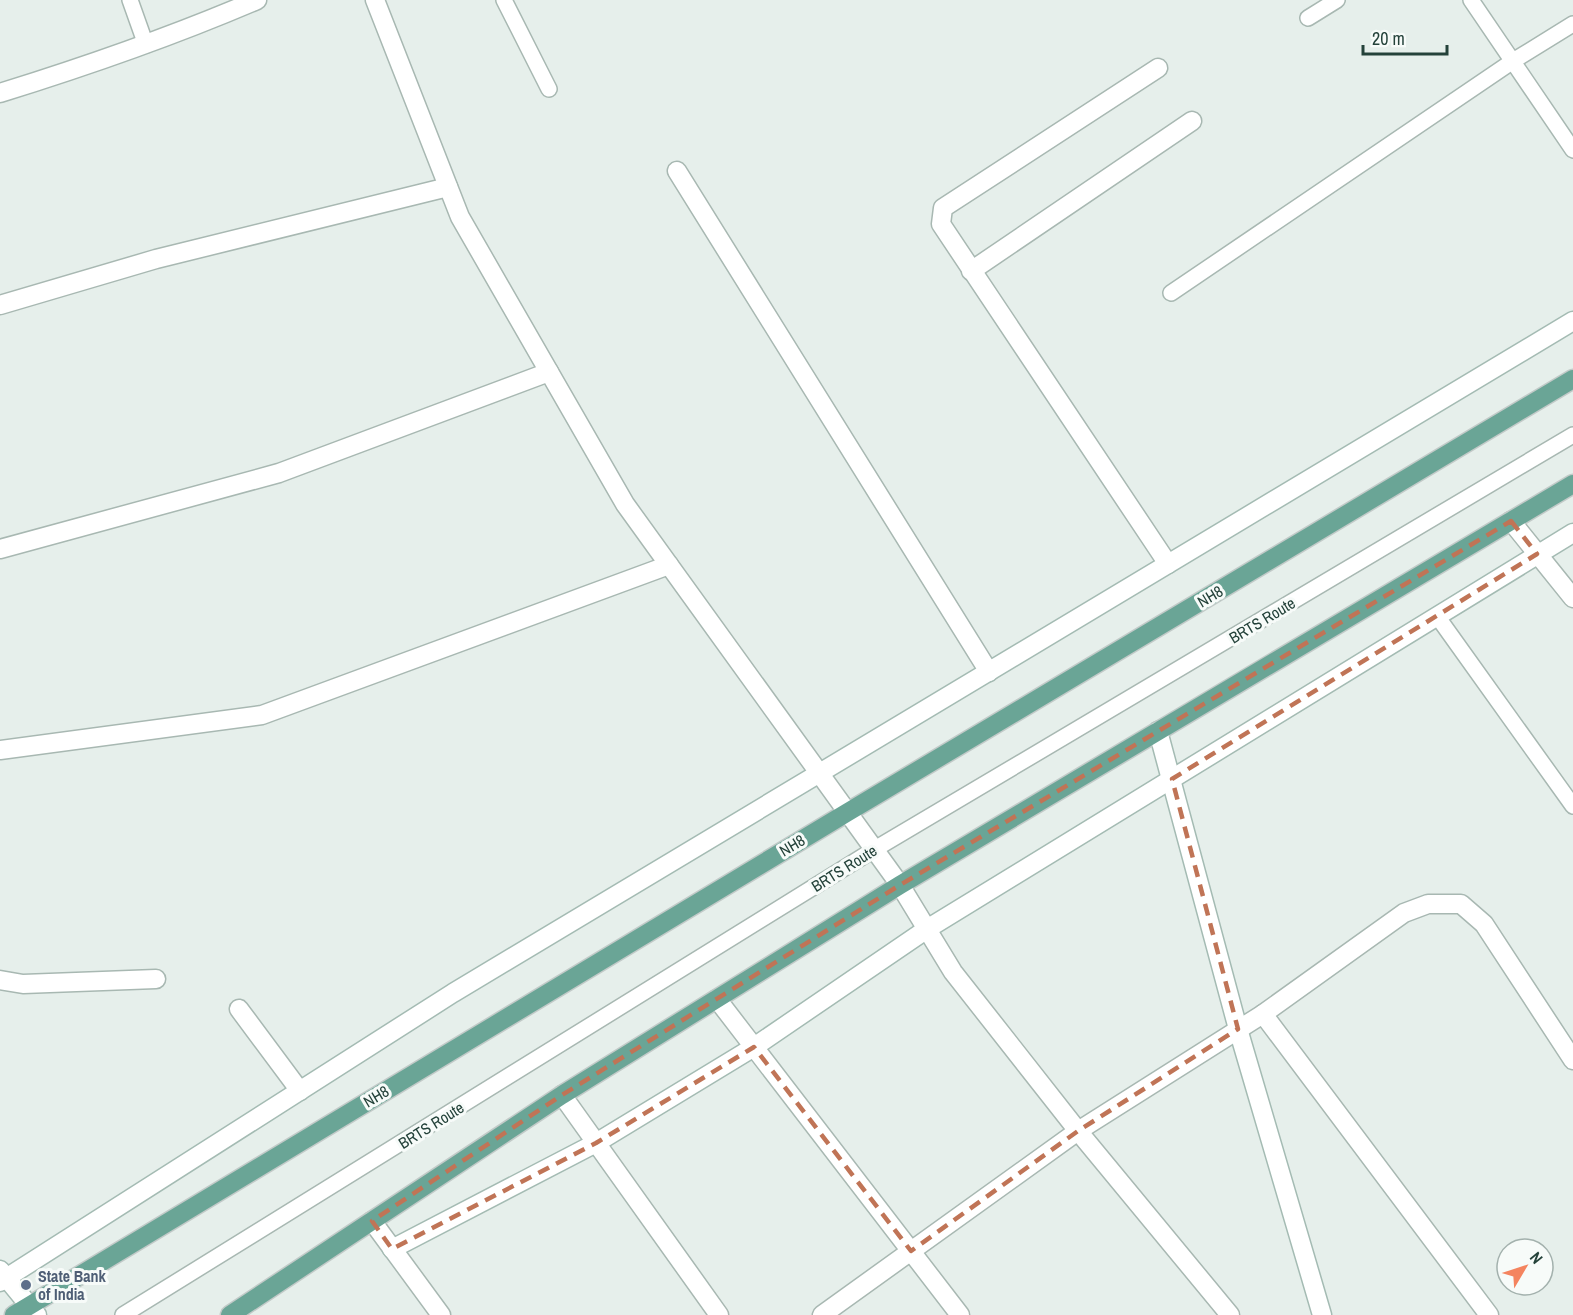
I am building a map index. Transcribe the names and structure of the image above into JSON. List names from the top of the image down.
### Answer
{
  "streets": {
    "main road": ["NH8"],
    "lane": ["BRTS Route"]
  },
  "places": ["State Bank of India"],
  "scale_bar": "20 m",
  "north": "top right"
}
